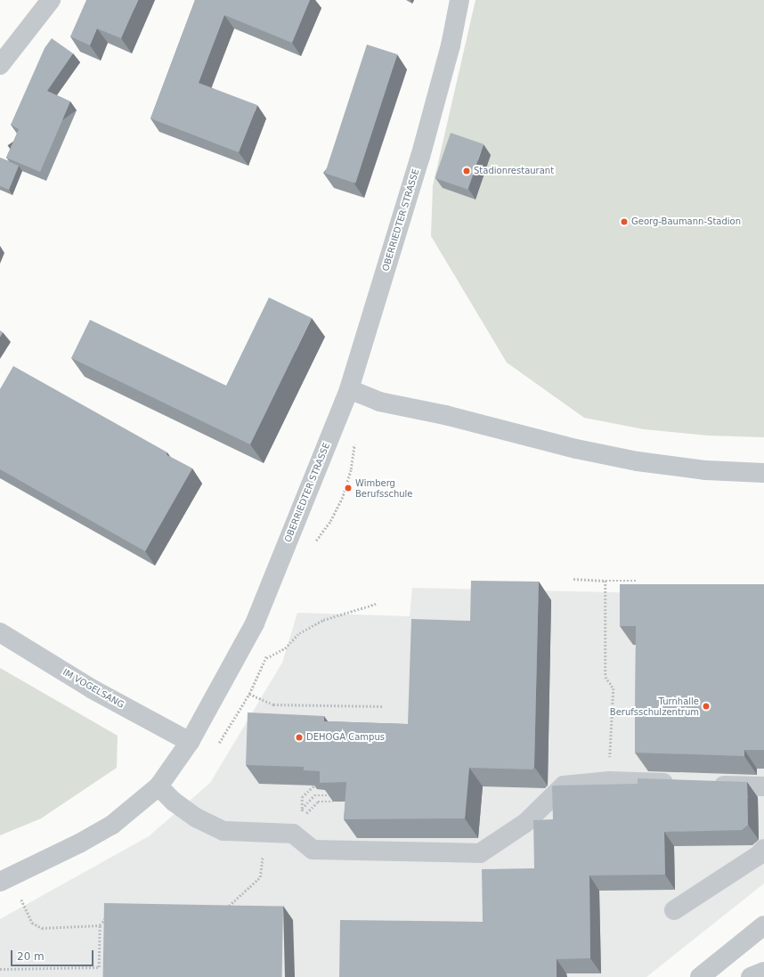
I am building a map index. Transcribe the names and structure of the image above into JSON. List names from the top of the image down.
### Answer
{
  "streets": {
    "street": ["OBERRIEDTER STRASSE", "IM VOGELSANG"]
  },
  "crossings": [
    ["OBERRIEDTER STRASSE", "IM VOGELSANG"]
  ],
  "places": [
    "Stadionrestaurant",
    "Georg-Baumann-Stadion",
    "Wimberg Berufsschule",
    "Turnhalle Berufsschulzentrum",
    "DEHOGA Campus"
  ],
  "scale_bar": "20 m"
}
